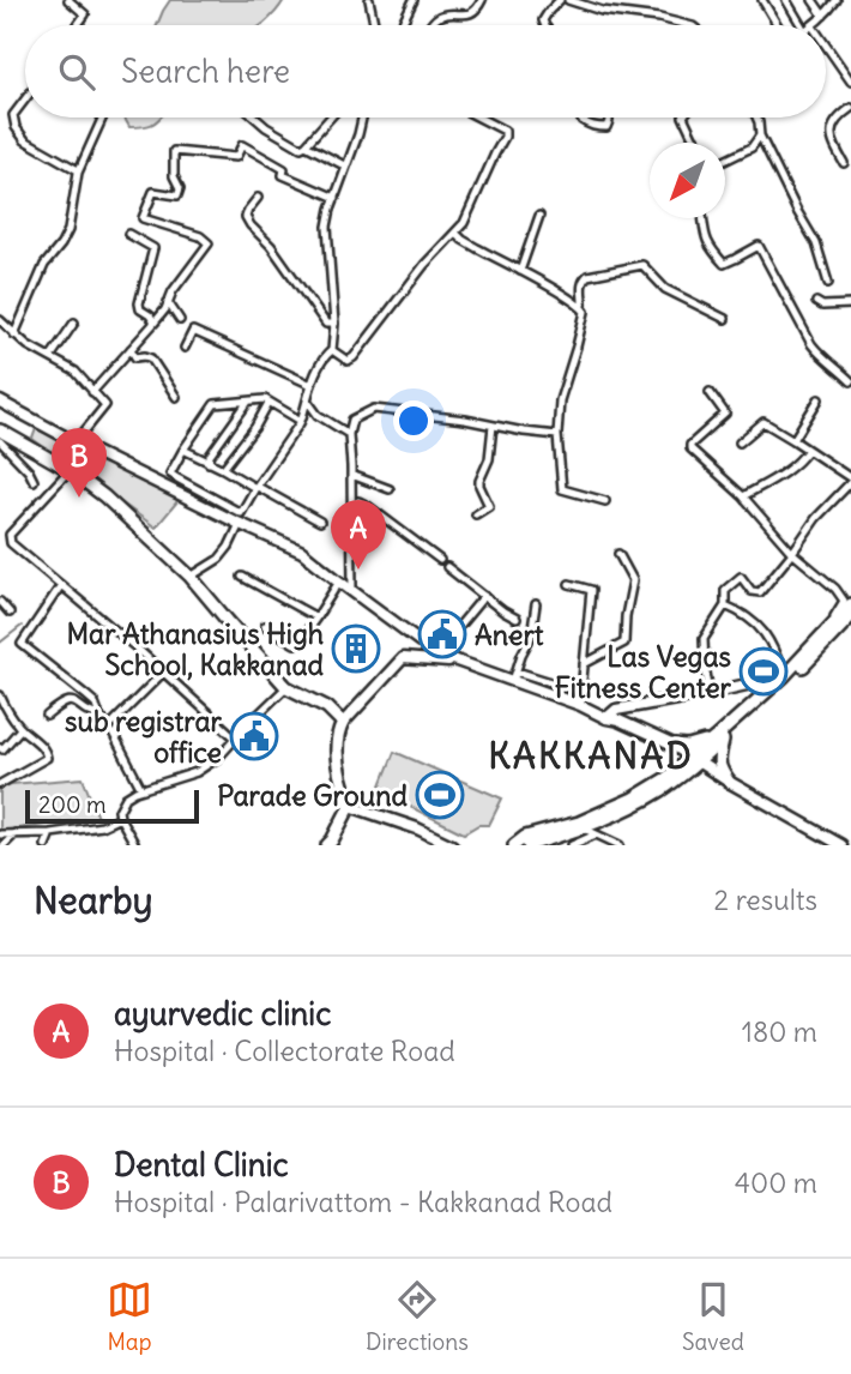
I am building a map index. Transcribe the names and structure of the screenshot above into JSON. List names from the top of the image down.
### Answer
{
  "districts": ["KAKKANAD"],
  "places": {
    "public building": ["Anert", "sub registrar office"],
    "building": ["Mar Athanasius High School, Kakkanad"],
    "sports": ["Las Vegas Fitness Center", "Parade Ground"]
  },
  "scale_bar": "200 m",
  "north": "bottom left",
  "page": {
    "search": "Search here",
    "pins": ["B", "A"],
    "scale": "200 m",
    "heading": ["Nearby", "2 results"],
    "list": [
      {
        "mark": "A",
        "name": "ayurvedic clinic",
        "note": "Hospital · Collectorate Road",
        "value": "180 m"
      },
      {
        "mark": "B",
        "name": "Dental Clinic",
        "note": "Hospital · Palarivattom - Kakkanad Road",
        "value": "400 m"
      }
    ],
    "nav": ["Map", "Directions", "Saved"]
  }
}
